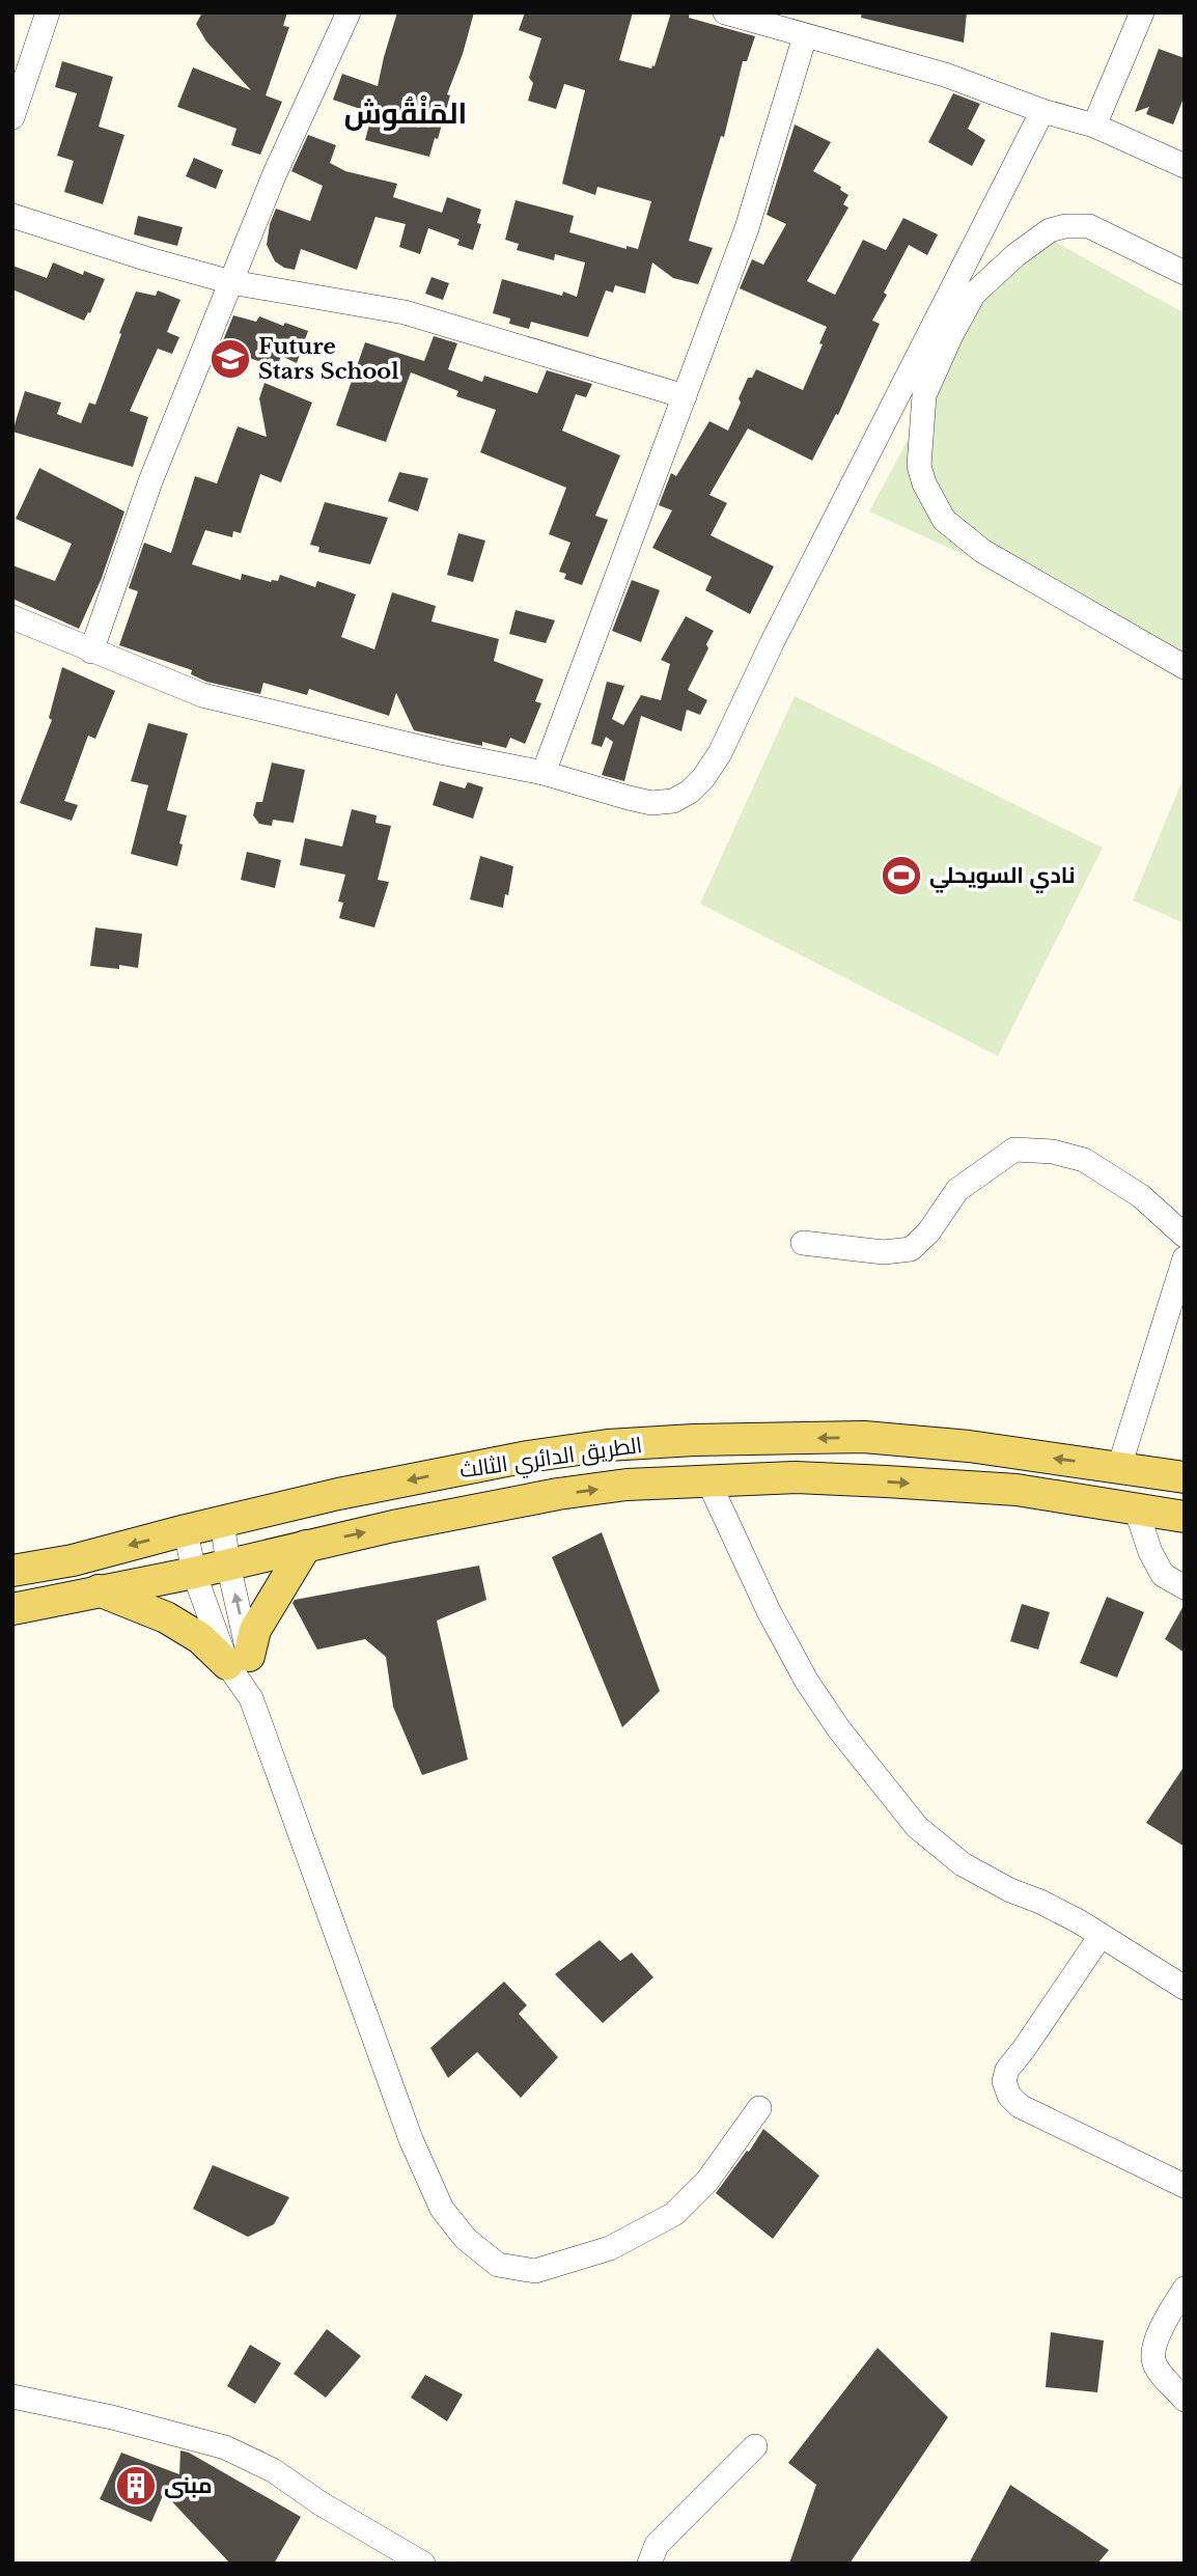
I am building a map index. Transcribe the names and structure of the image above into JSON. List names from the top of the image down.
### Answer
{
  "streets": {
    "main road": ["الطريق الدائري الثالث"]
  },
  "districts": ["المَنْقُوش"],
  "places": {
    "school or university": ["Future Stars School"],
    "sports": ["نادي السويحلي"],
    "building": ["مبنى"]
  }
}
